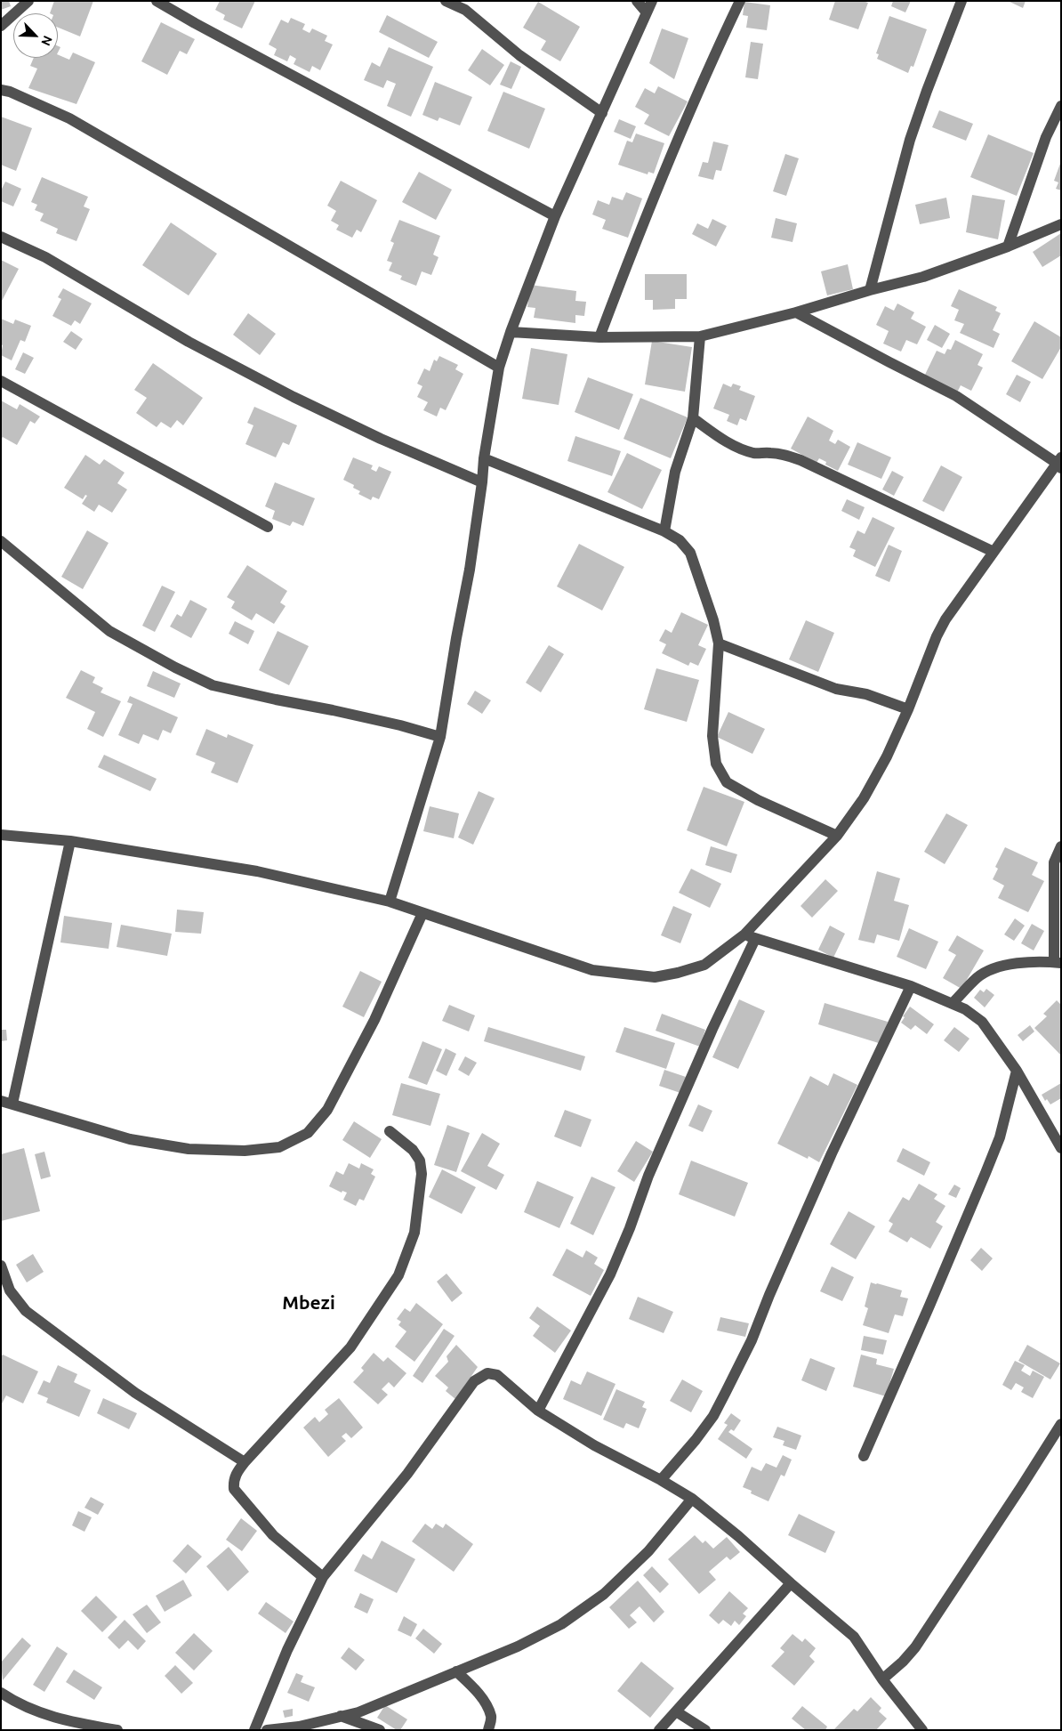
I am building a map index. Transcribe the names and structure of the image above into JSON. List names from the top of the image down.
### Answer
{
  "districts": ["Mbezi"],
  "north": "bottom right"
}
